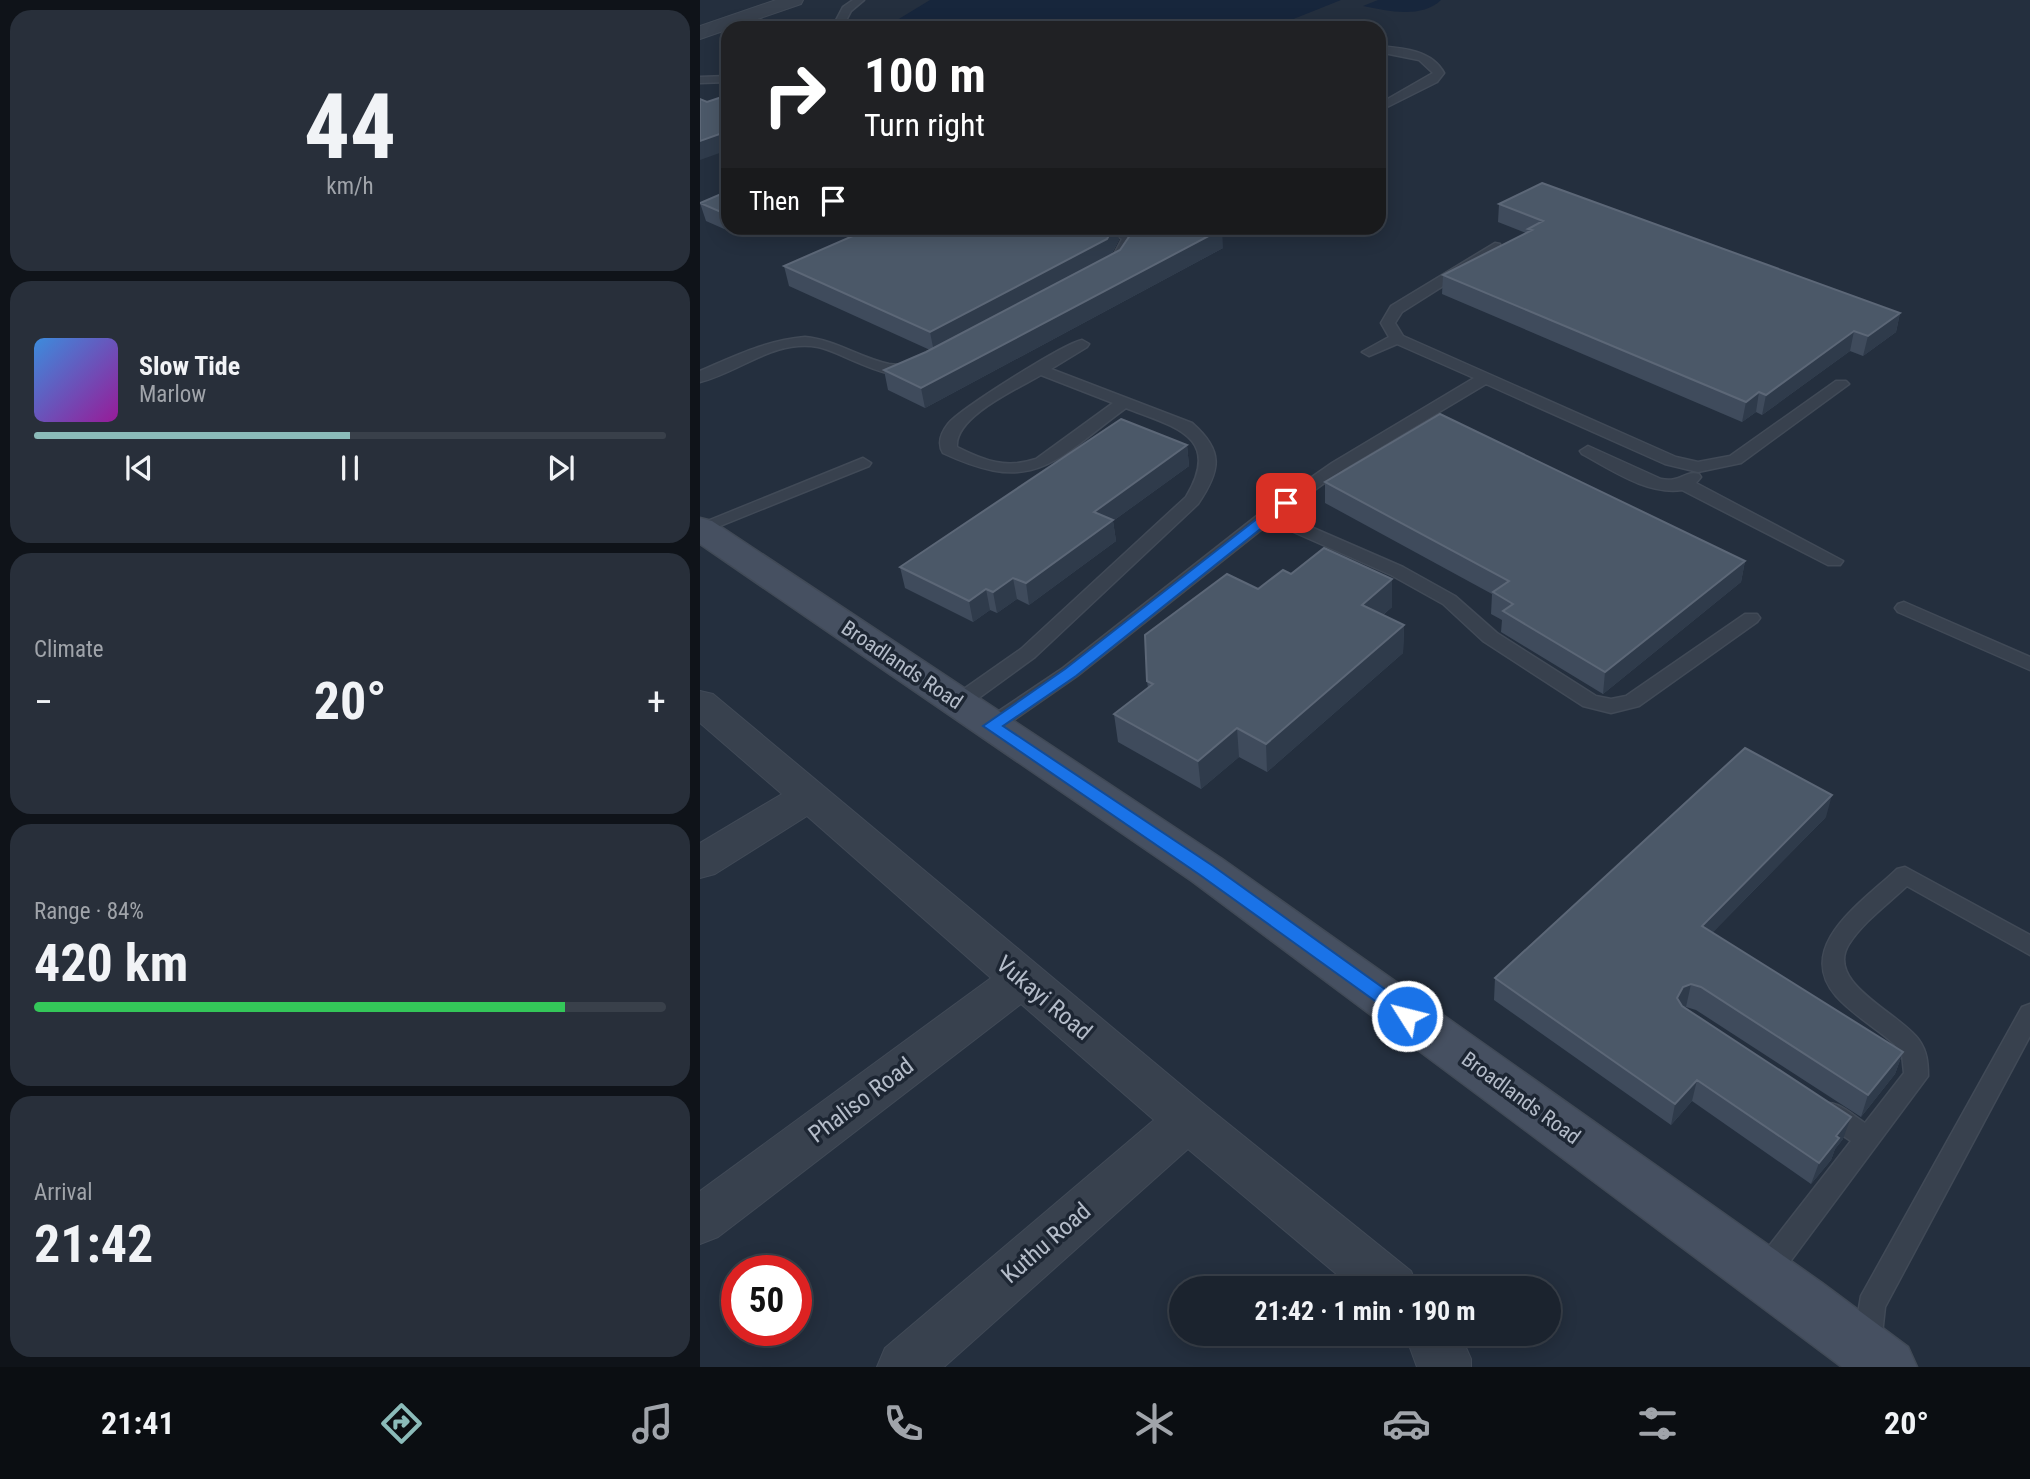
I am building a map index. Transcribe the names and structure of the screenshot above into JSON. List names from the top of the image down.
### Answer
{
  "streets": {
    "main road": ["Broadlands Road"],
    "street": ["Vukayi Road", "Phaliso Road", "Kuthu Road"]
  },
  "crossings": [
    ["Vukayi Road", "Phaliso Road"],
    ["Vukayi Road", "Kuthu Road"]
  ],
  "page": {
    "tile": [
      ["44", "km/h"],
      "Climate",
      ["Range · 84%", "420 km"],
      ["Arrival", "21:42"]
    ],
    "turn": ["100 m", "Turn right"],
    "then": "Then",
    "song": ["Slow Tide", "Marlow"],
    "heat": ["−", "20°", "+"],
    "limit": "50",
    "trip": "21:42 · 1 min · 190 m",
    "tabs": ["21:41", "20°"]
  }
}
